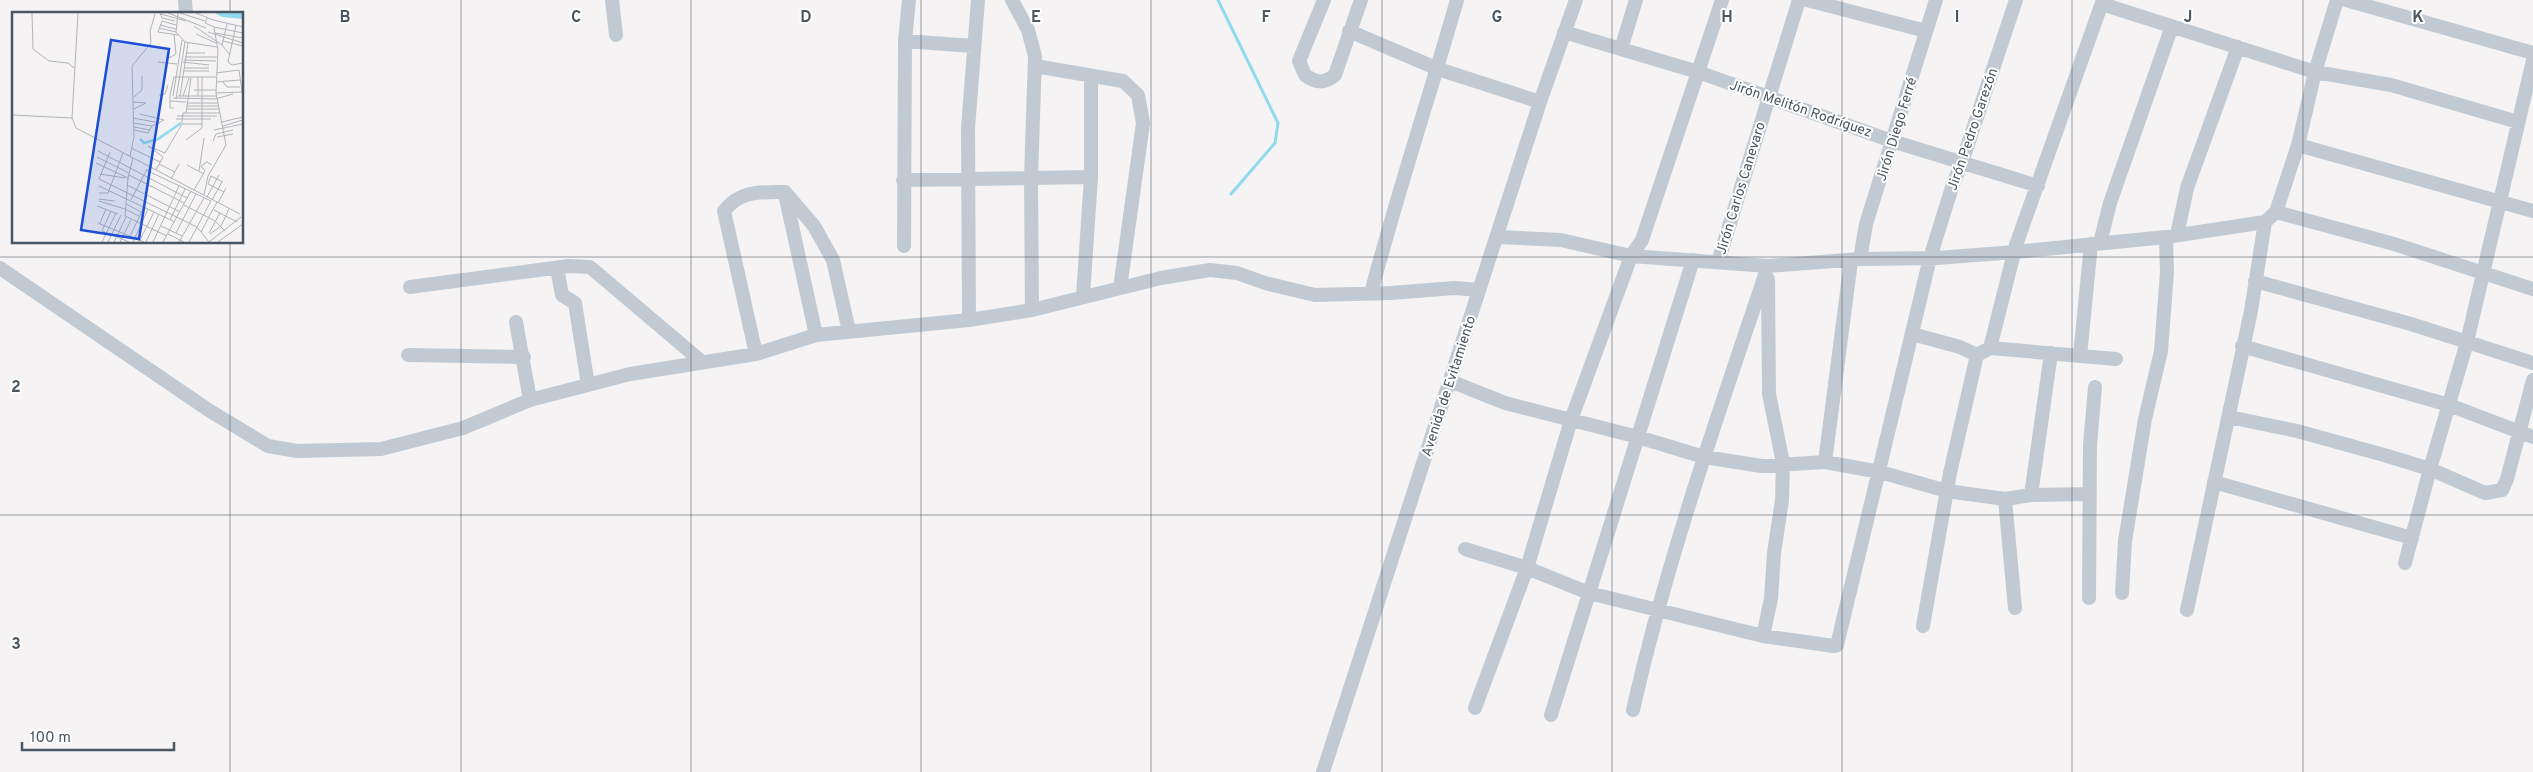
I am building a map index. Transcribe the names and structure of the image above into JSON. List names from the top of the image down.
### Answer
{
  "streets": {
    "street": [
      "Jirón Melitón Rodríguez",
      "Jirón Diego Ferré",
      "Jirón Pedro Garezón",
      "Jirón Carlos Canevaro",
      "Avenida de Evitamiento"
    ]
  },
  "crossings": [
    ["Jirón Melitón Rodríguez", "Jirón Diego Ferré"],
    ["Jirón Melitón Rodríguez", "Jirón Pedro Garezón"],
    ["Jirón Melitón Rodríguez", "Jirón Carlos Canevaro"],
    ["Jirón Melitón Rodríguez", "Avenida de Evitamiento"]
  ],
  "scale_bar": "100 m",
  "grid": {
    "columns": [
      "B",
      "C",
      "D",
      "E",
      "F",
      "G",
      "H",
      "I",
      "J",
      "K"
    ],
    "rows": ["2", "3"]
  }
}
